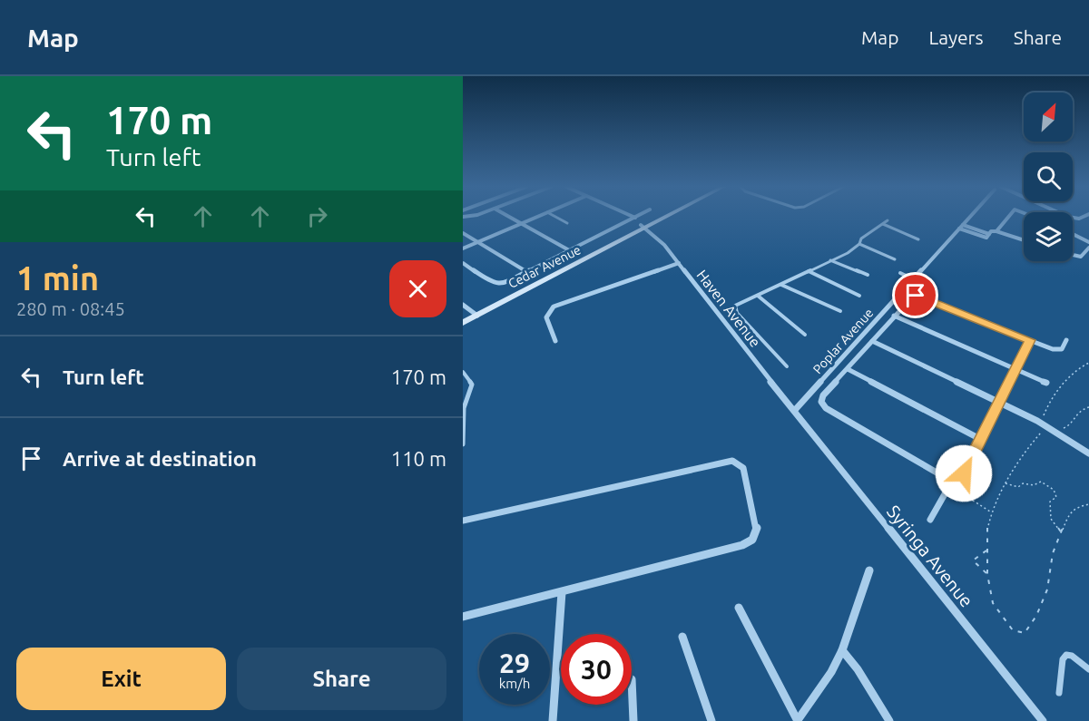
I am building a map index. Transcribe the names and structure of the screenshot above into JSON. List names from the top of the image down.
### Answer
{
  "streets": {
    "main road": ["Cedar Avenue"],
    "street": ["Haven Avenue", "Poplar Avenue", "Syringa Avenue"]
  },
  "crossings": [
    ["Cedar Avenue", "Haven Avenue"],
    ["Haven Avenue", "Poplar Avenue"],
    ["Haven Avenue", "Syringa Avenue"],
    ["Poplar Avenue", "Syringa Avenue"]
  ],
  "north": "top right",
  "page": {
    "header": "Map",
    "nav": ["Map", "Layers", "Share"],
    "turn": ["170 m", "Turn left"],
    "heading": ["1 min", "280 m · 08:45"],
    "list": [
      {
        "name": "Turn left",
        "value": "170 m"
      },
      {
        "name": "Arrive at destination",
        "value": "110 m"
      }
    ],
    "speed": "29 km/h",
    "limit": "30",
    "buttons": ["Exit", "Share"]
  }
}
